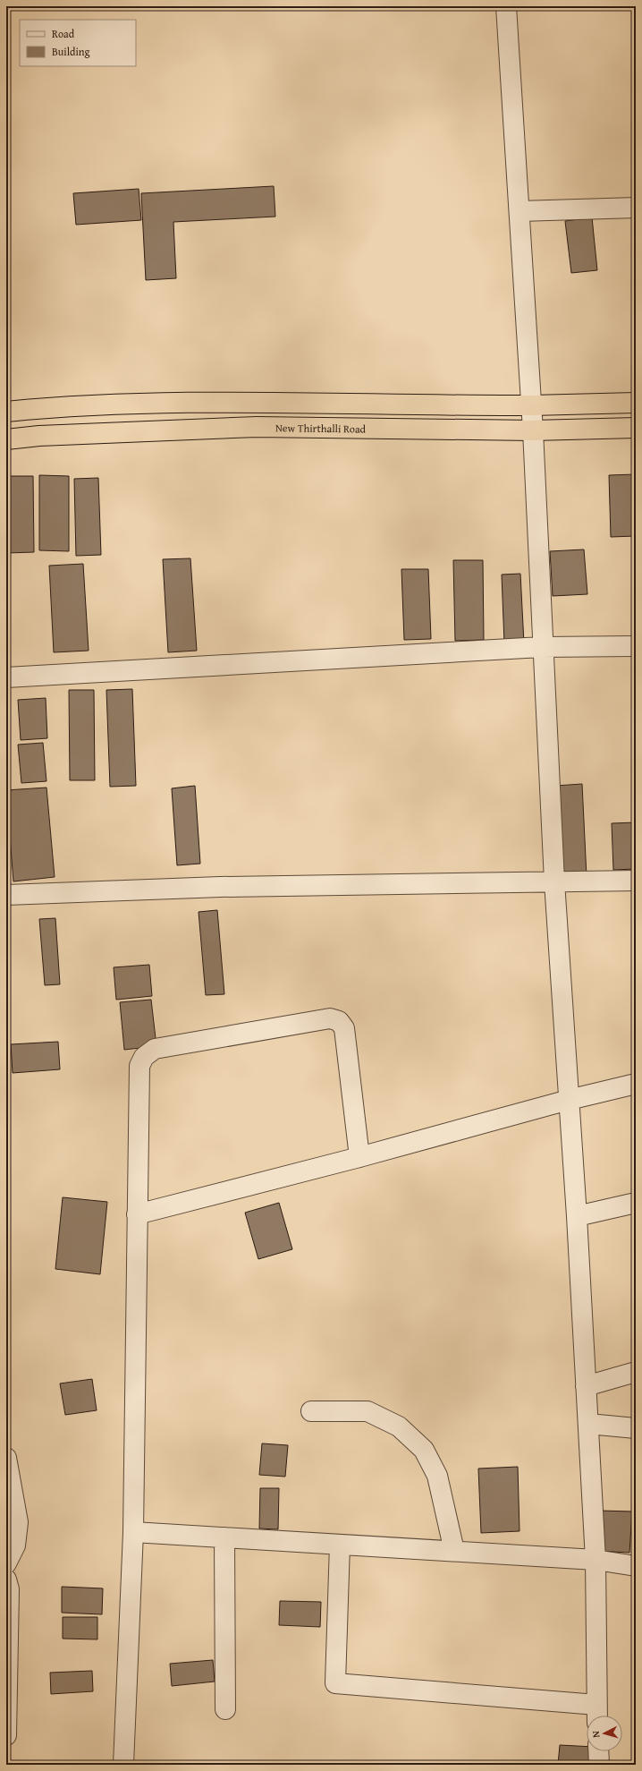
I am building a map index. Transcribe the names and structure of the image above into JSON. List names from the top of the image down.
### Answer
{
  "streets": {
    "highway": ["New Thirthalli Road"]
  },
  "legend": ["Road", "Building"],
  "north": "left"
}
